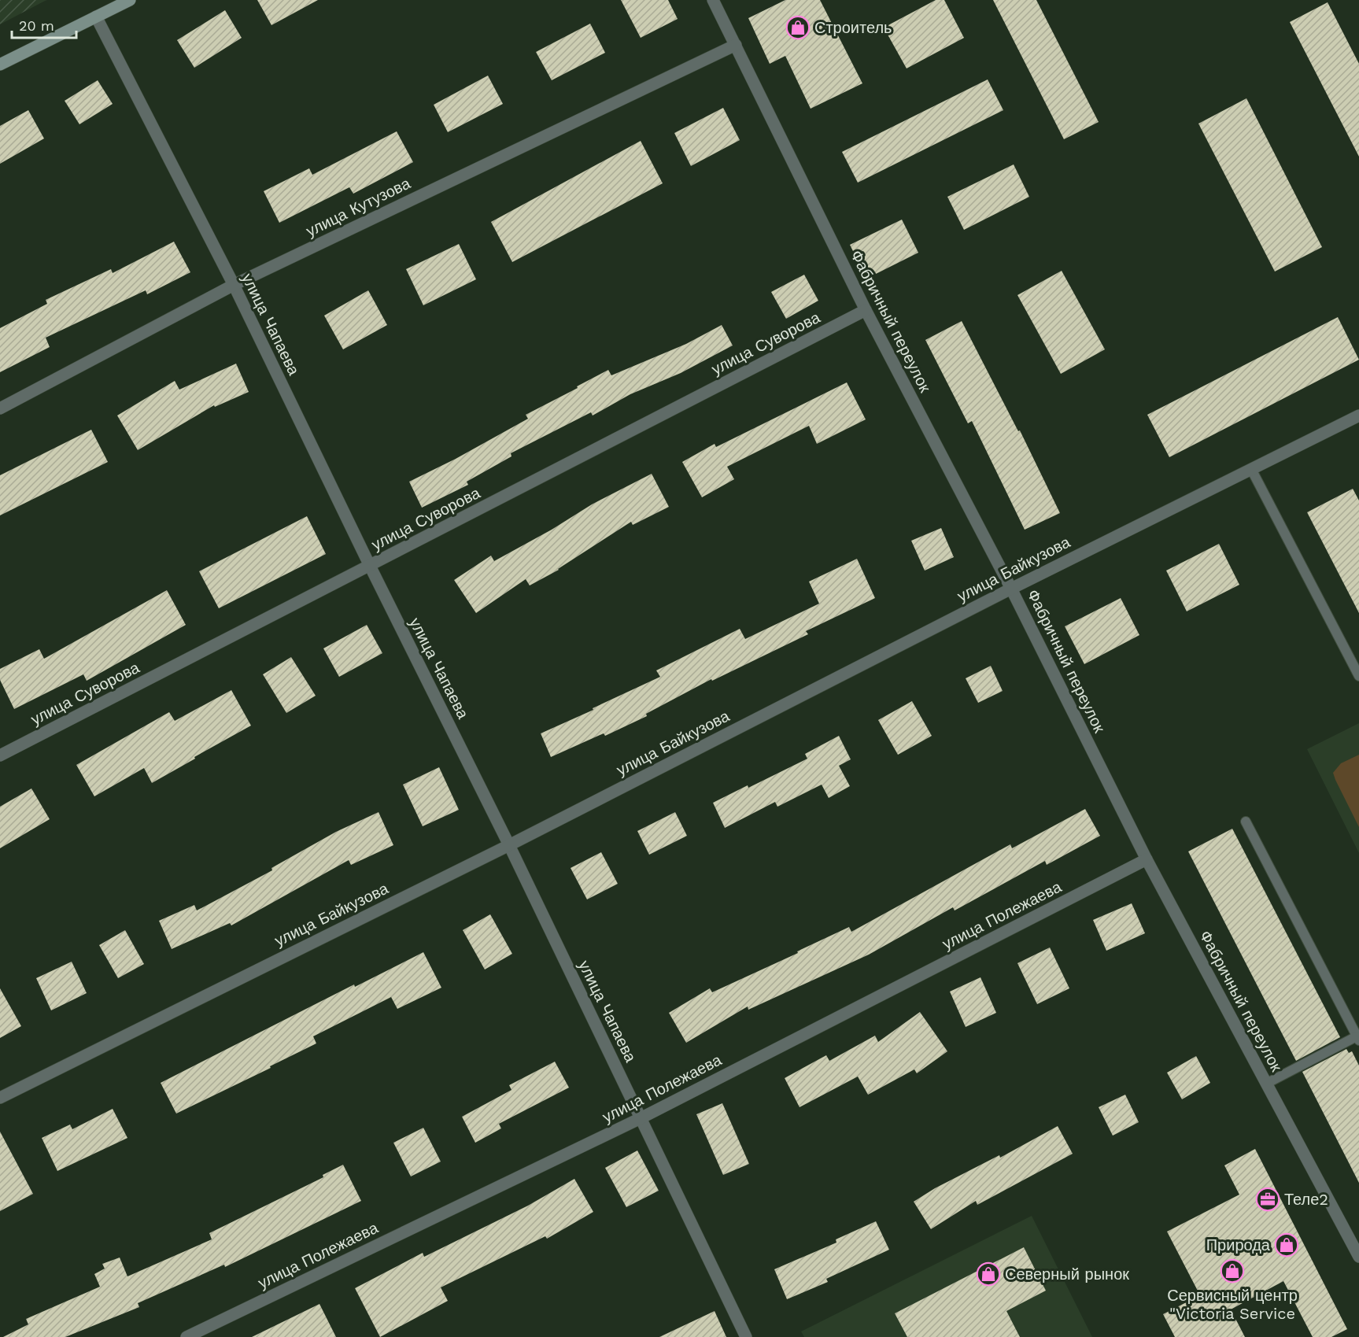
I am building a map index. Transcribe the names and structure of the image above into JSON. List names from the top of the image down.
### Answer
{
  "streets": {
    "street": [
      "улица Кутузова",
      "Фабричный переулок",
      "улица Чапаева",
      "улица Суворова",
      "улица Байкузова",
      "улица Полежаева"
    ]
  },
  "crossings": [
    ["улица Кутузова", "Фабричный переулок"],
    ["улица Кутузова", "улица Чапаева"],
    ["Фабричный переулок", "улица Суворова"],
    ["Фабричный переулок", "улица Байкузова"],
    ["Фабричный переулок", "улица Полежаева"],
    ["улица Чапаева", "улица Суворова"],
    ["улица Чапаева", "улица Байкузова"],
    ["улица Чапаева", "улица Полежаева"]
  ],
  "places": {
    "shop": [
      "Строитель",
      "Природа",
      "Сервисный центр \"Victoria Service",
      "Северный рынок"
    ],
    "office": ["Теле2"]
  },
  "scale_bar": "20 m"
}
